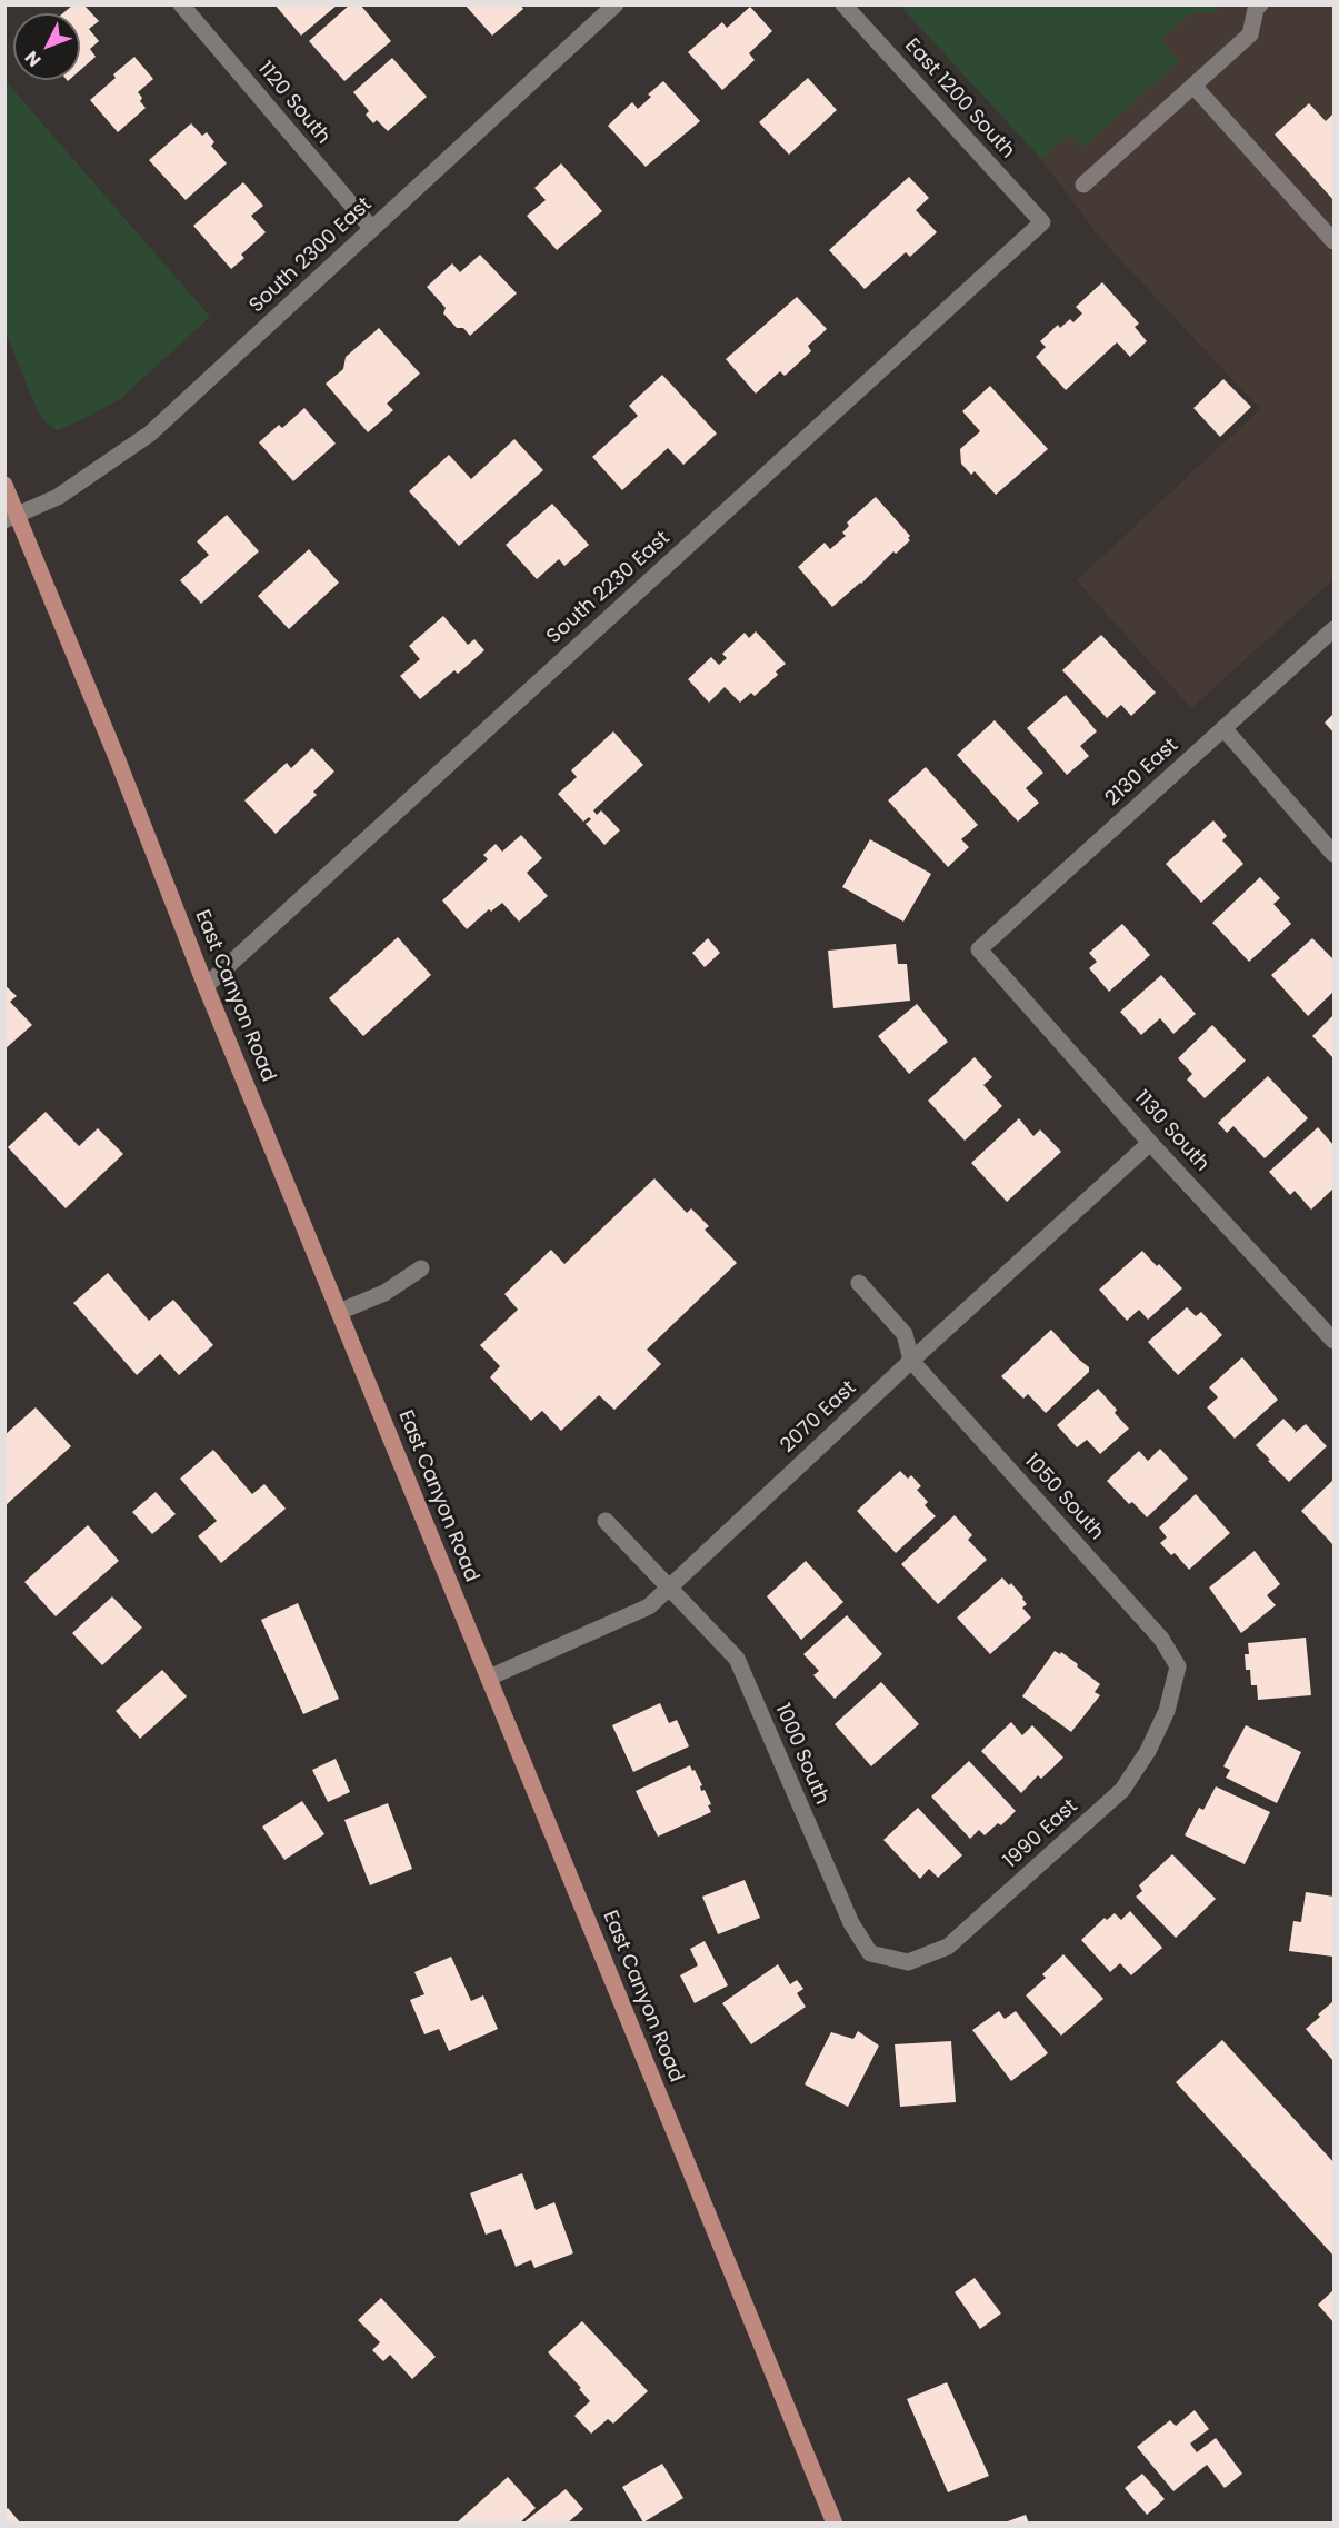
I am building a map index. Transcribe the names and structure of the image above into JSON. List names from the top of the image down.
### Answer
{
  "streets": {
    "main road": ["East Canyon Road"],
    "street": [
      "East 1200 South",
      "1120 South",
      "South 2300 East",
      "South 2230 East",
      "2130 East",
      "1130 South",
      "2070 East",
      "1050 South",
      "1000 South",
      "1990 East"
    ]
  },
  "crossings": [
    ["East 1200 South", "South 2230 East"],
    ["1120 South", "South 2300 East"],
    ["South 2300 East", "East Canyon Road"],
    ["South 2230 East", "East Canyon Road"],
    ["2130 East", "1130 South"],
    ["East Canyon Road", "2070 East"],
    ["1130 South", "2070 East"],
    ["2070 East", "1050 South"],
    ["2070 East", "1000 South"],
    ["1050 South", "1990 East"],
    ["1000 South", "1990 East"]
  ],
  "north": "bottom left"
}
